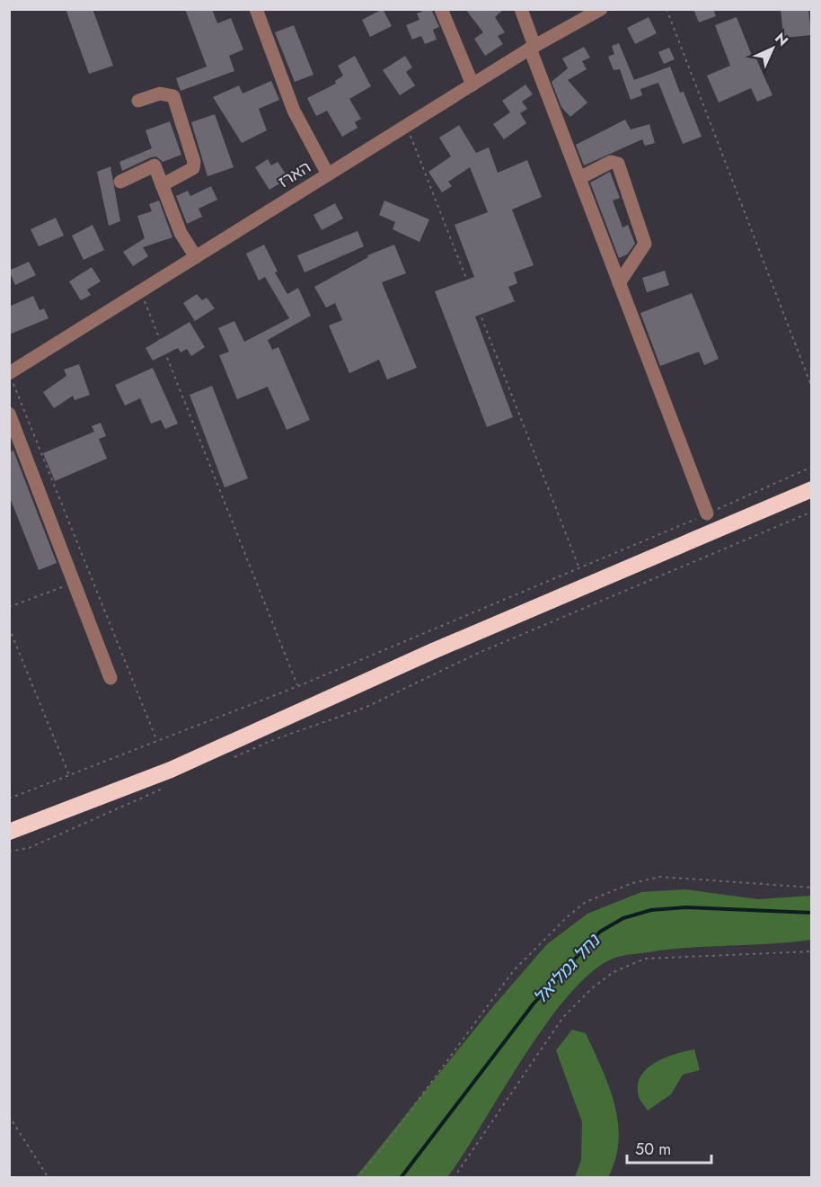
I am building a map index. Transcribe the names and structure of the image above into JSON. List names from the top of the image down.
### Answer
{
  "streets": {
    "street": ["הארז"]
  },
  "water": ["נחל גמליאל"],
  "scale_bar": "50 m",
  "north": "top right"
}
